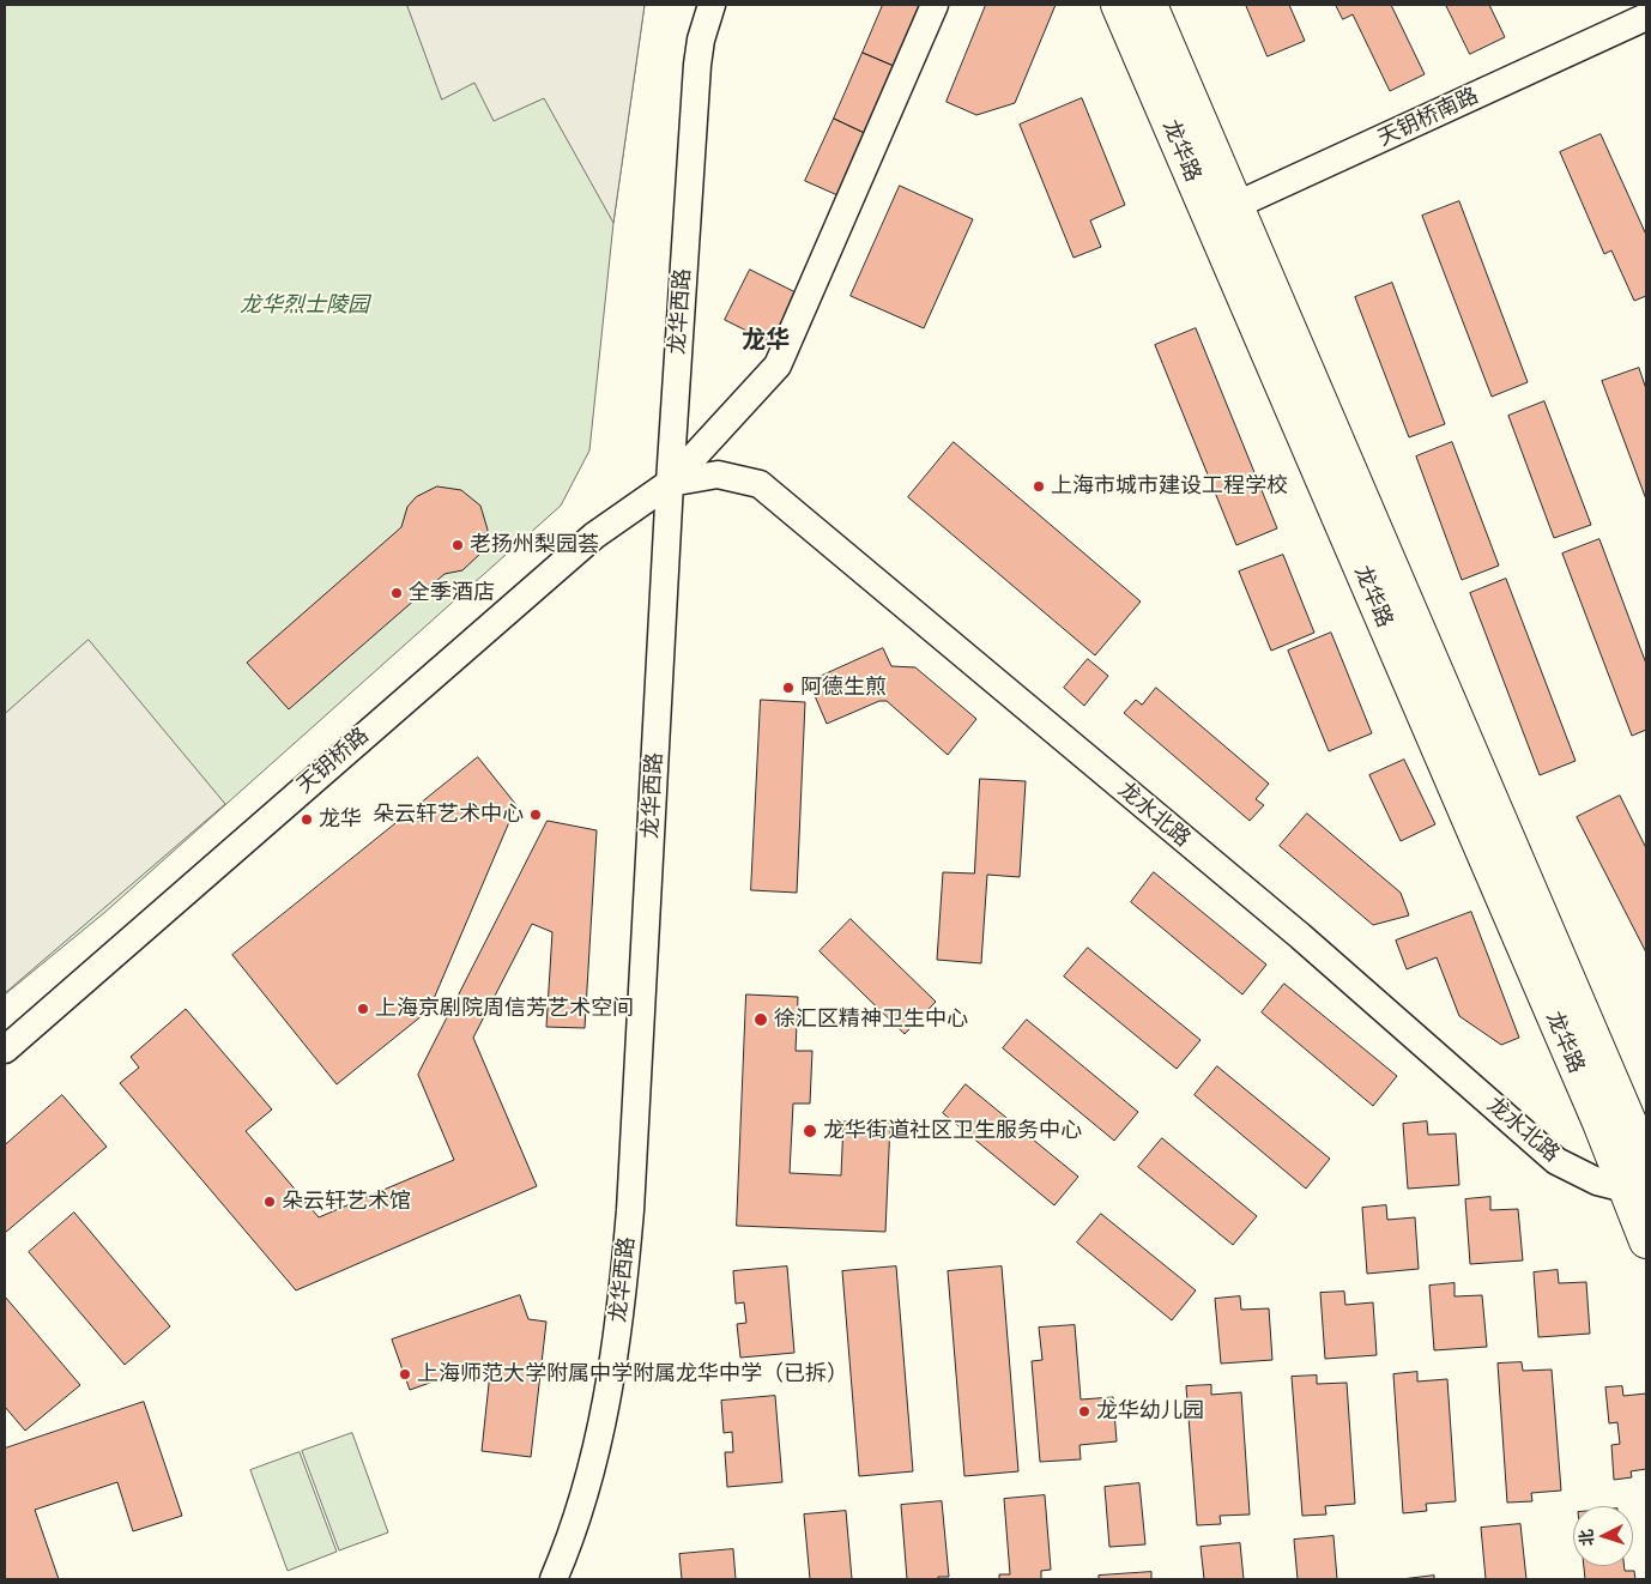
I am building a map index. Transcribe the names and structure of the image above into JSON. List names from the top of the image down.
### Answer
{
  "streets": {
    "main road": ["龙华路"],
    "street": [
      "天钥桥南路",
      "龙华西路",
      "天钥桥路",
      "龙水北路"
    ]
  },
  "crossings": [
    ["天钥桥南路", "龙华路"],
    ["龙华路", "龙水北路"],
    ["龙华西路", "天钥桥路"],
    ["龙华西路", "龙水北路"],
    ["天钥桥路", "龙水北路"]
  ],
  "districts": ["龙华"],
  "parks": ["龙华烈士陵园"],
  "places": [
    "上海市城市建设工程学校",
    "老扬州梨园荟",
    "全季酒店",
    "阿德生煎",
    "朵云轩艺术中心",
    "龙华",
    "上海京剧院周信芳艺术空间",
    "徐汇区精神卫生中心",
    "龙华街道社区卫生服务中心",
    "朵云轩艺术馆",
    "上海师范大学附属中学附属龙华中学（已拆）",
    "龙华幼儿园"
  ],
  "north": "left"
}
